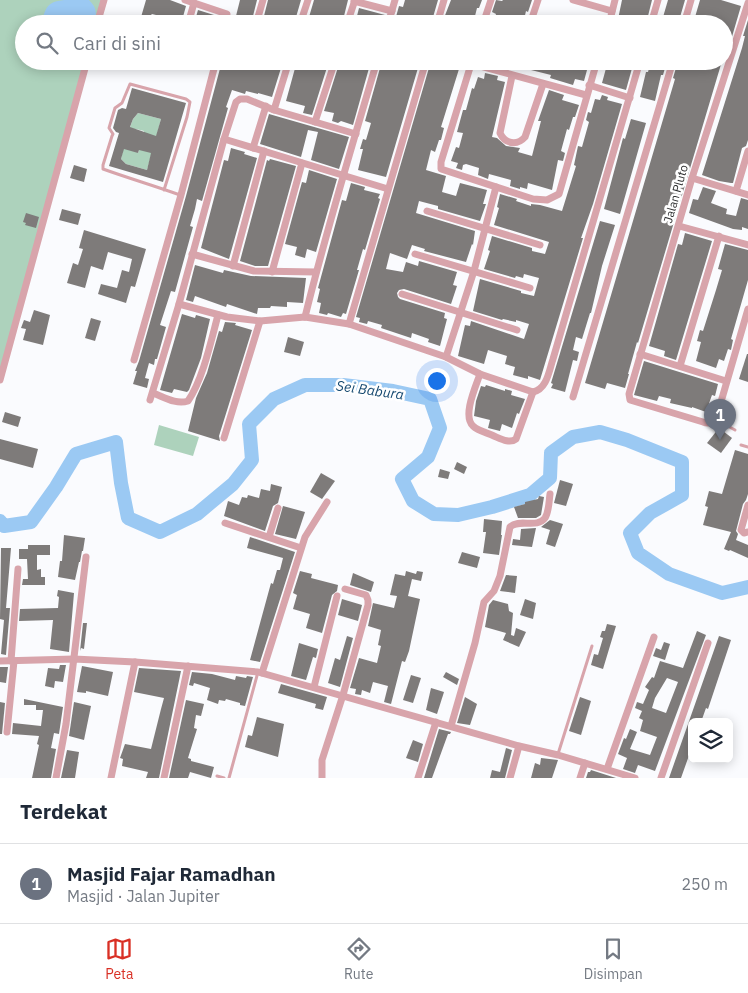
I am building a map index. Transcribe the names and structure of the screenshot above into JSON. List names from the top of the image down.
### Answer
{
  "streets": {
    "street": ["Jalan Pluto"]
  },
  "water": ["Sei Babura"],
  "page": {
    "search": "Cari di sini",
    "pins": "1",
    "heading": "Terdekat",
    "list": [
      {
        "mark": "1",
        "name": "Masjid Fajar Ramadhan",
        "note": "Masjid · Jalan Jupiter",
        "value": "250 m"
      }
    ],
    "nav": ["Peta", "Rute", "Disimpan"]
  }
}
